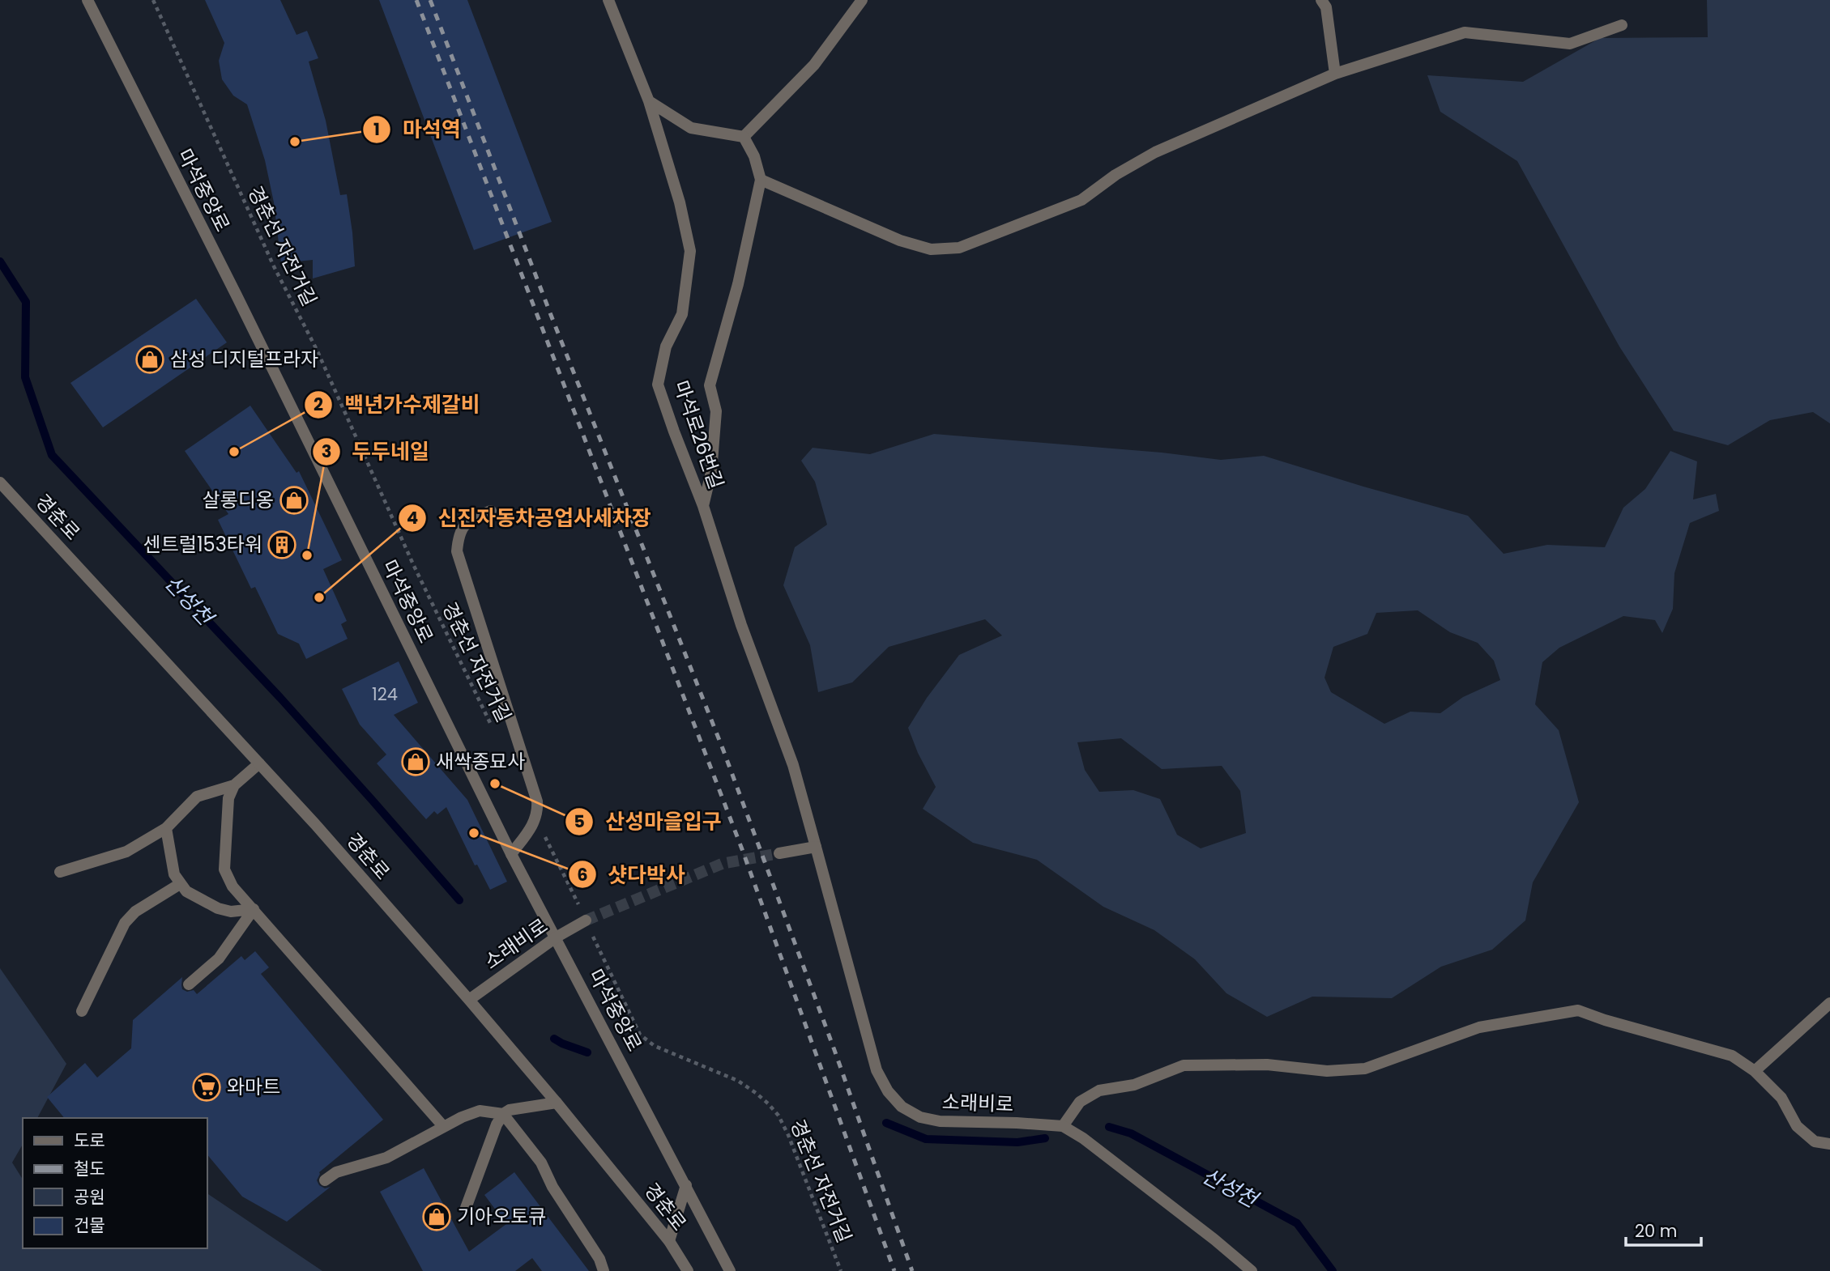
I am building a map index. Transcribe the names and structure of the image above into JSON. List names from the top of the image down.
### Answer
{
  "streets": {
    "street": [
      "마석중앙로",
      "마석로26번길",
      "경춘로",
      "소래비로"
    ],
    "path": ["경춘선 자전거길"]
  },
  "crossings": [
    ["마석중앙로", "소래비로"],
    ["경춘선 자전거길", "소래비로"],
    ["마석로26번길", "소래비로"],
    ["경춘로", "소래비로"]
  ],
  "water": ["산성천"],
  "places": {
    "other": [
      "마석역",
      "백년가수제갈비",
      "두두네일",
      "신진자동차공업사세차장",
      "산성마을입구",
      "샷다박사"
    ],
    "shop": [
      "삼성 디지털프라자",
      "살롱디옹",
      "새싹종묘사",
      "기아오토큐"
    ],
    "building": ["센트럴153타워"],
    "supermarket": ["와마트"]
  },
  "house_numbers": ["124"],
  "legend": [
    "도로",
    "철도",
    "공원",
    "건물"
  ],
  "scale_bar": "20 m"
}
